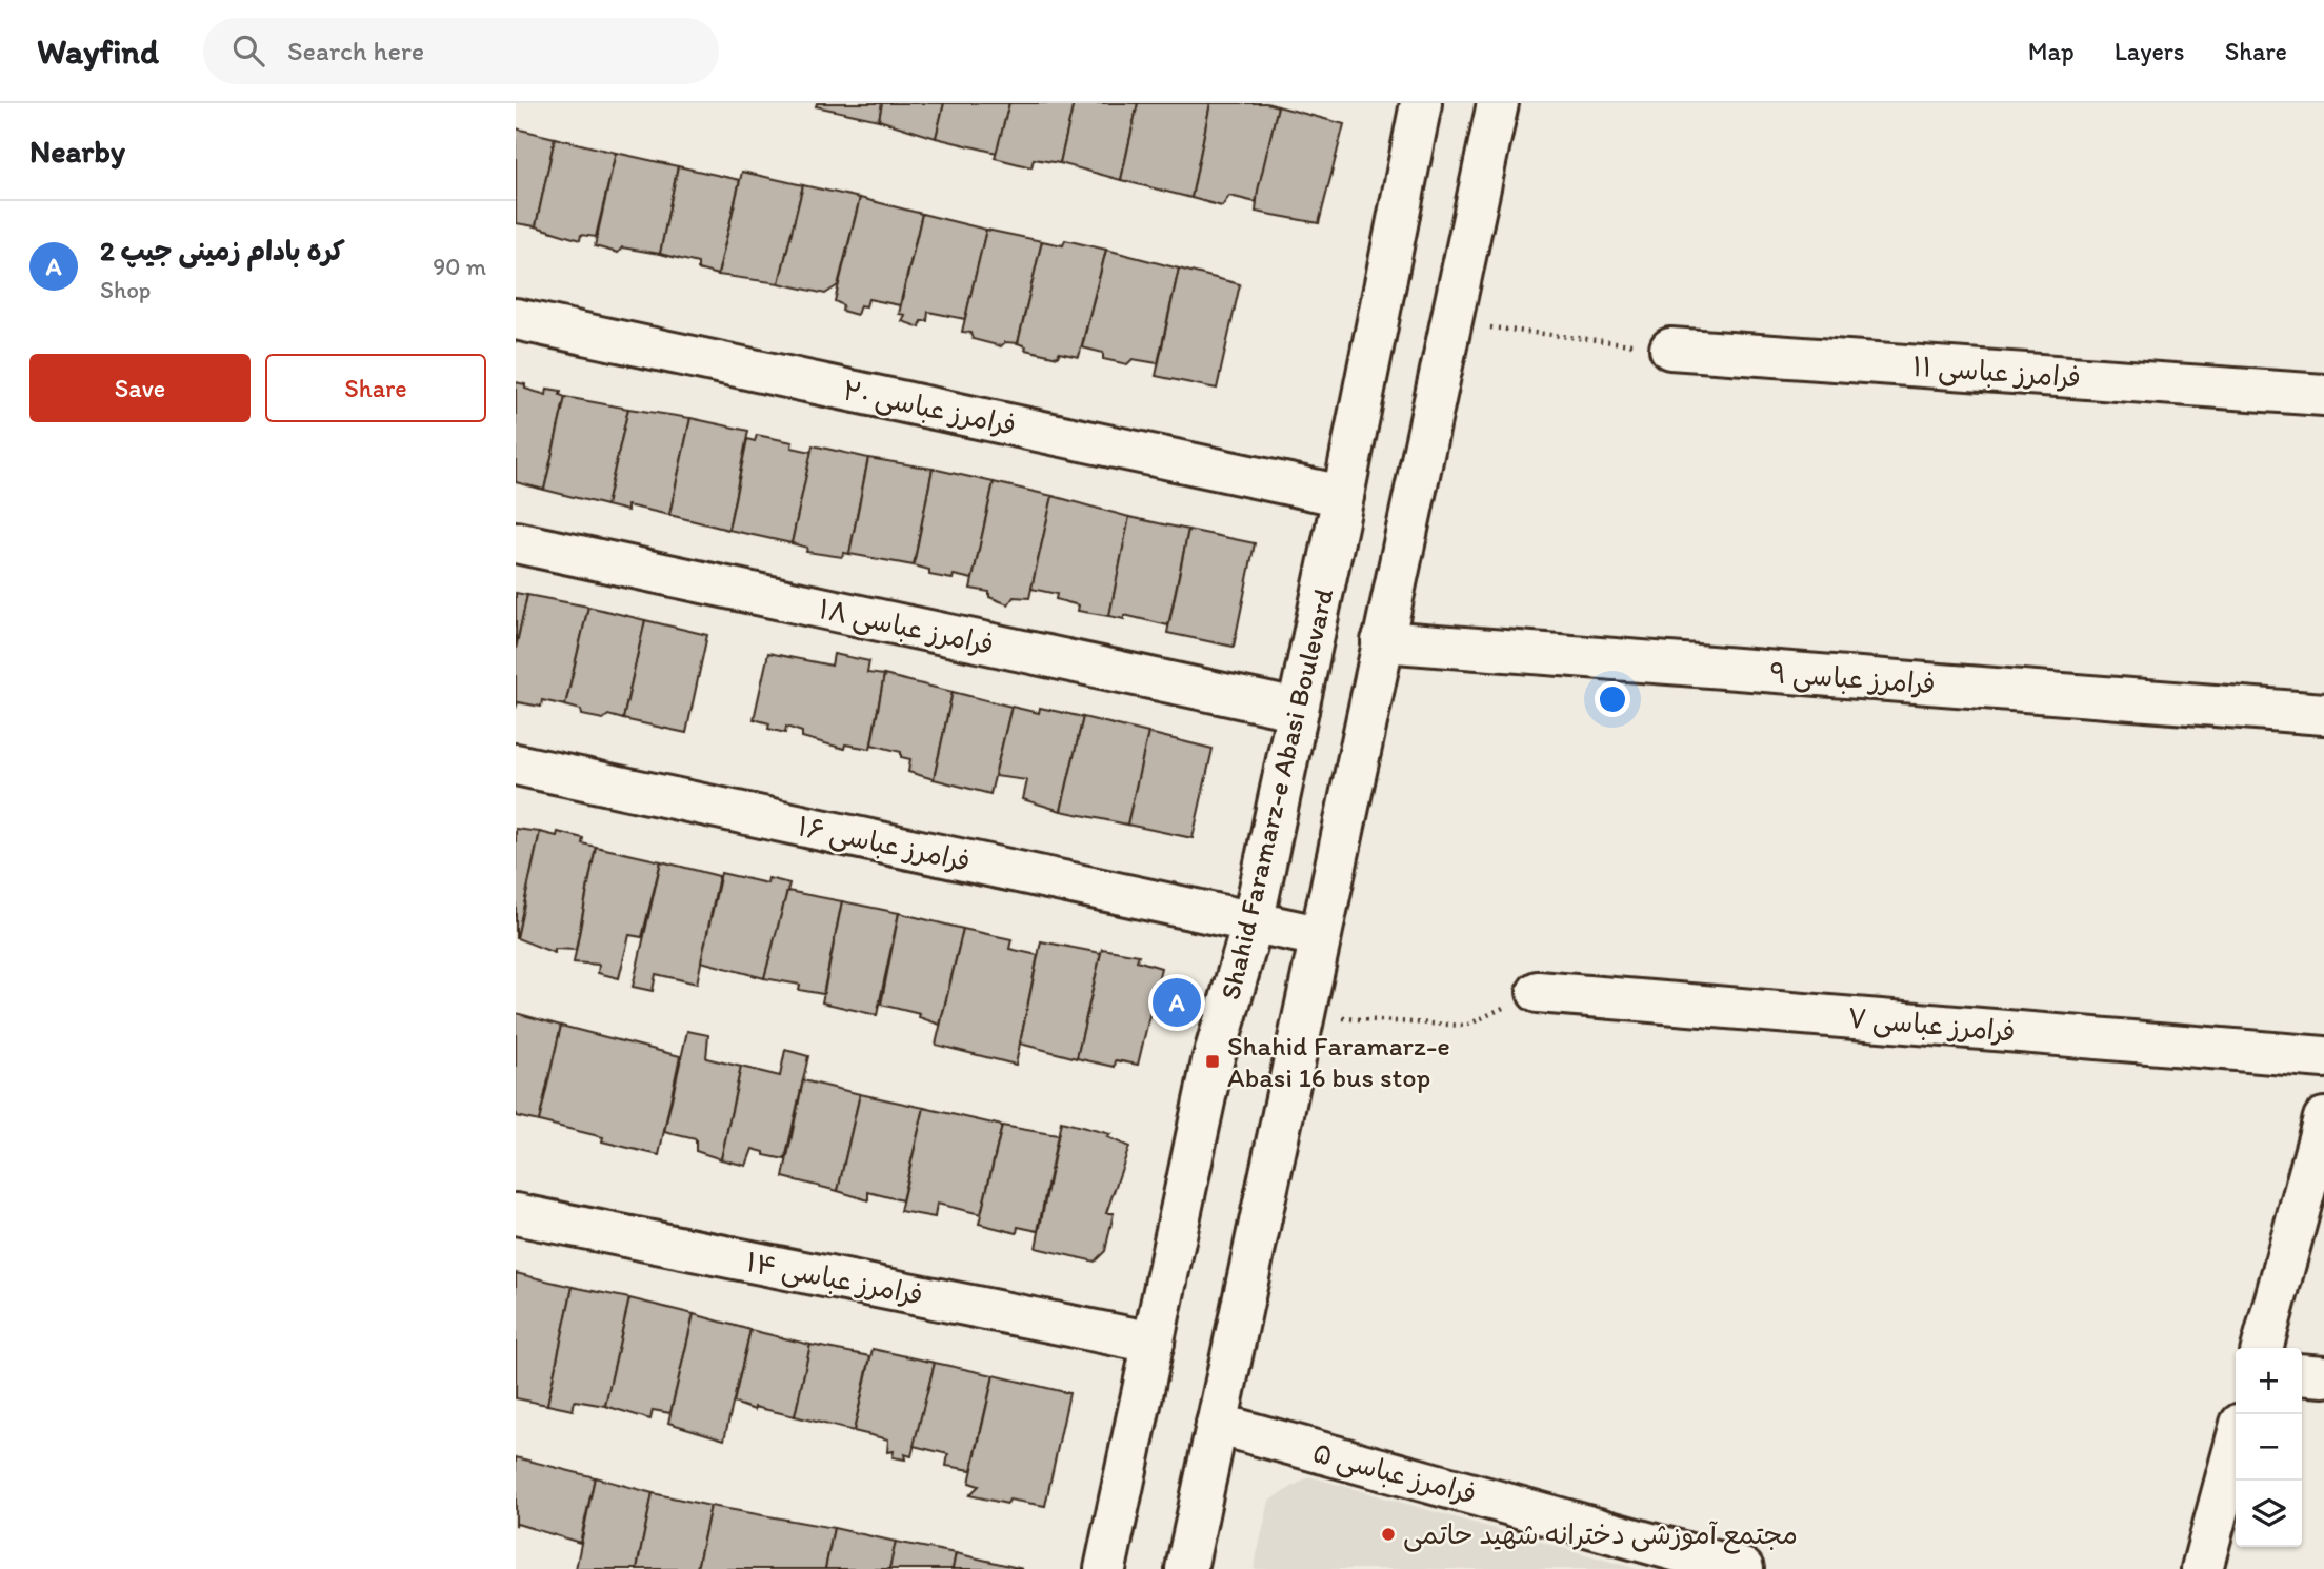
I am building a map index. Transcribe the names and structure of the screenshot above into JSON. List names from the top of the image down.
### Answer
{
  "streets": {
    "street": [
      "فرامرز عباسی ۱۱",
      "فرامرز عباسی ۲۰",
      "فرامرز عباسی ۱۸",
      "فرامرز عباسی ۹",
      "Shahid Faramarz-e Abasi Boulevard",
      "فرامرز عباسی ۱۶",
      "فرامرز عباسی ۷",
      "فرامرز عباسی ۱۴",
      "فرامرز عباسی ۵"
    ]
  },
  "crossings": [
    ["فرامرز عباسی ۲۰", "Shahid Faramarz-e Abasi Boulevard"],
    ["فرامرز عباسی ۱۸", "Shahid Faramarz-e Abasi Boulevard"],
    ["Shahid Faramarz-e Abasi Boulevard", "فرامرز عباسی ۱۶"],
    ["Shahid Faramarz-e Abasi Boulevard", "فرامرز عباسی ۱۴"]
  ],
  "places": {
    "transit": ["Shahid Faramarz-e Abasi 16 bus stop"],
    "other": ["مجتمع آموزشی دخترانه شهید حاتمی"]
  },
  "page": {
    "header": "Wayfind",
    "search": "Search here",
    "nav": ["Map", "Layers", "Share"],
    "heading": "Nearby",
    "list": [
      {
        "mark": "A",
        "name": "کره بادام زمینی جیپ 2",
        "note": "Shop",
        "value": "90 m"
      }
    ],
    "buttons": ["Save", "Share"],
    "pins": "A",
    "map_buttons": ["+", "−"]
  }
}
